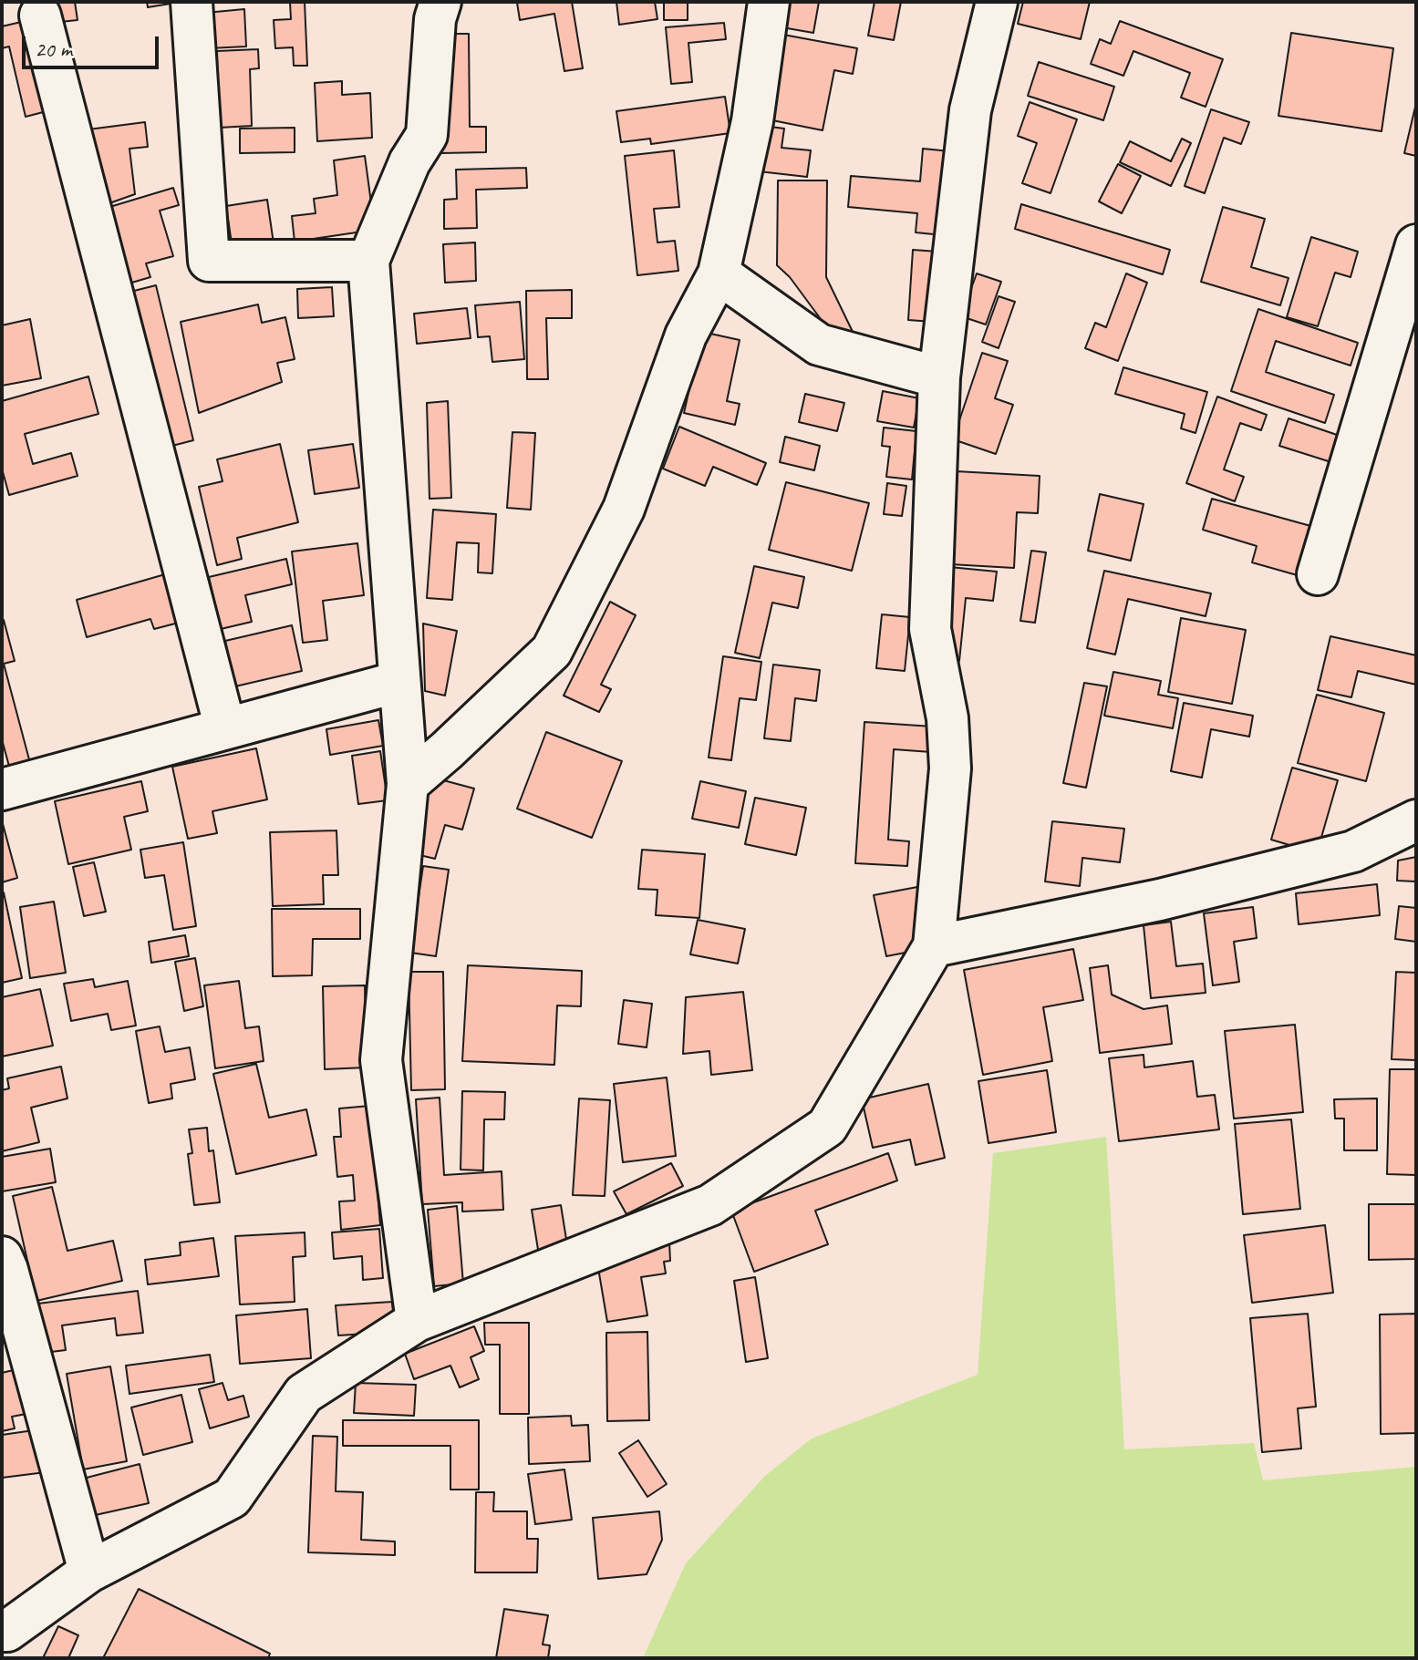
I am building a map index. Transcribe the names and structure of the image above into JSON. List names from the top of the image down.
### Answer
{
  "scale_bar": "20 m"
}
